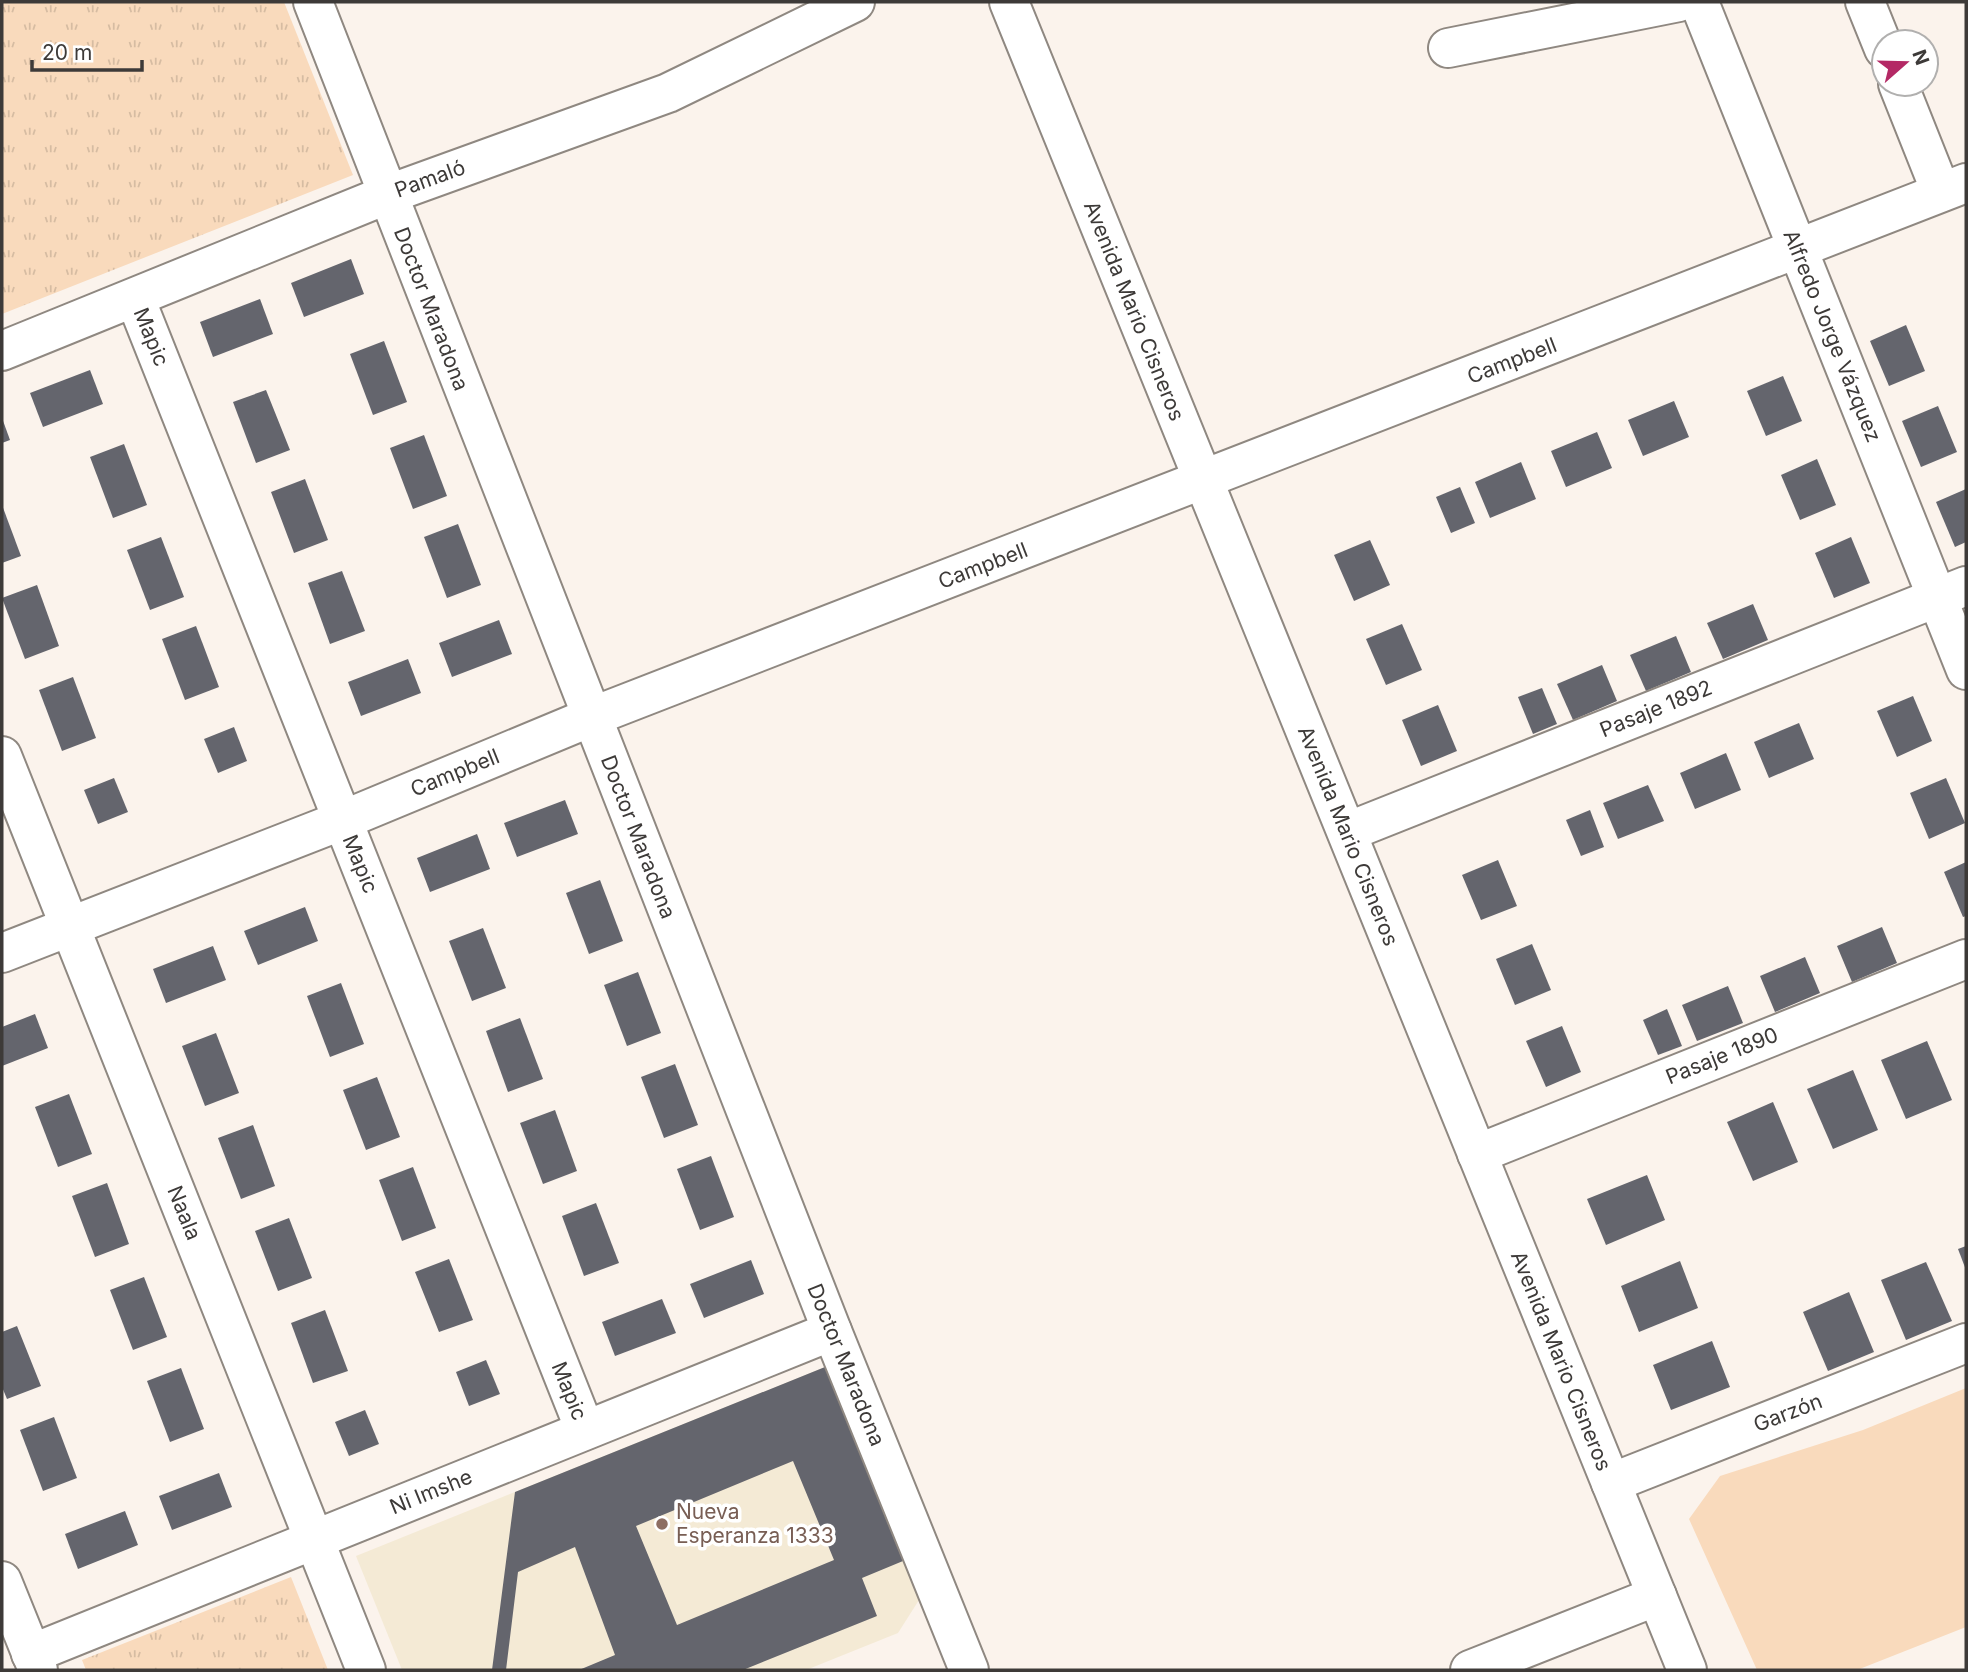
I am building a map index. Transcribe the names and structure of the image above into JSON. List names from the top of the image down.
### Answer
{
  "streets": {
    "street": [
      "Pamaló",
      "Doctor Maradona",
      "Avenida Mario Cisneros",
      "Alfredo Jorge Vázquez",
      "Mapic",
      "Campbell",
      "Pasaje 1892",
      "Pasaje 1890",
      "Naala",
      "Garzón",
      "Ni Imshe"
    ]
  },
  "crossings": [
    ["Pamaló", "Doctor Maradona"],
    ["Pamaló", "Mapic"],
    ["Doctor Maradona", "Campbell"],
    ["Doctor Maradona", "Ni Imshe"],
    ["Avenida Mario Cisneros", "Campbell"],
    ["Avenida Mario Cisneros", "Pasaje 1892"],
    ["Avenida Mario Cisneros", "Pasaje 1890"],
    ["Avenida Mario Cisneros", "Garzón"],
    ["Alfredo Jorge Vázquez", "Campbell"],
    ["Alfredo Jorge Vázquez", "Pasaje 1892"],
    ["Mapic", "Campbell"],
    ["Mapic", "Ni Imshe"],
    ["Campbell", "Naala"],
    ["Naala", "Ni Imshe"]
  ],
  "places": ["Nueva Esperanza 1333"],
  "scale_bar": "20 m",
  "north": "right"
}
